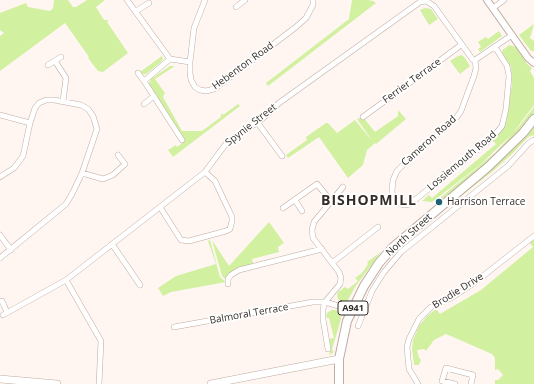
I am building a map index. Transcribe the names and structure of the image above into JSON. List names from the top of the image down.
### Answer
{
  "streets": {
    "main road": ["North Street", "A941"],
    "street": [
      "Hebenton Road",
      "Ferrier Terrace",
      "Spynie Street",
      "Cameron Road",
      "Lossiemouth Road",
      "Brodie Drive",
      "Balmoral Terrace"
    ]
  },
  "crossings": [
    ["Ferrier Terrace", "Spynie Street"],
    ["Cameron Road", "Lossiemouth Road"],
    ["North Street", "Balmoral Terrace"]
  ],
  "districts": ["BISHOPMILL"],
  "places": ["Harrison Terrace"]
}
